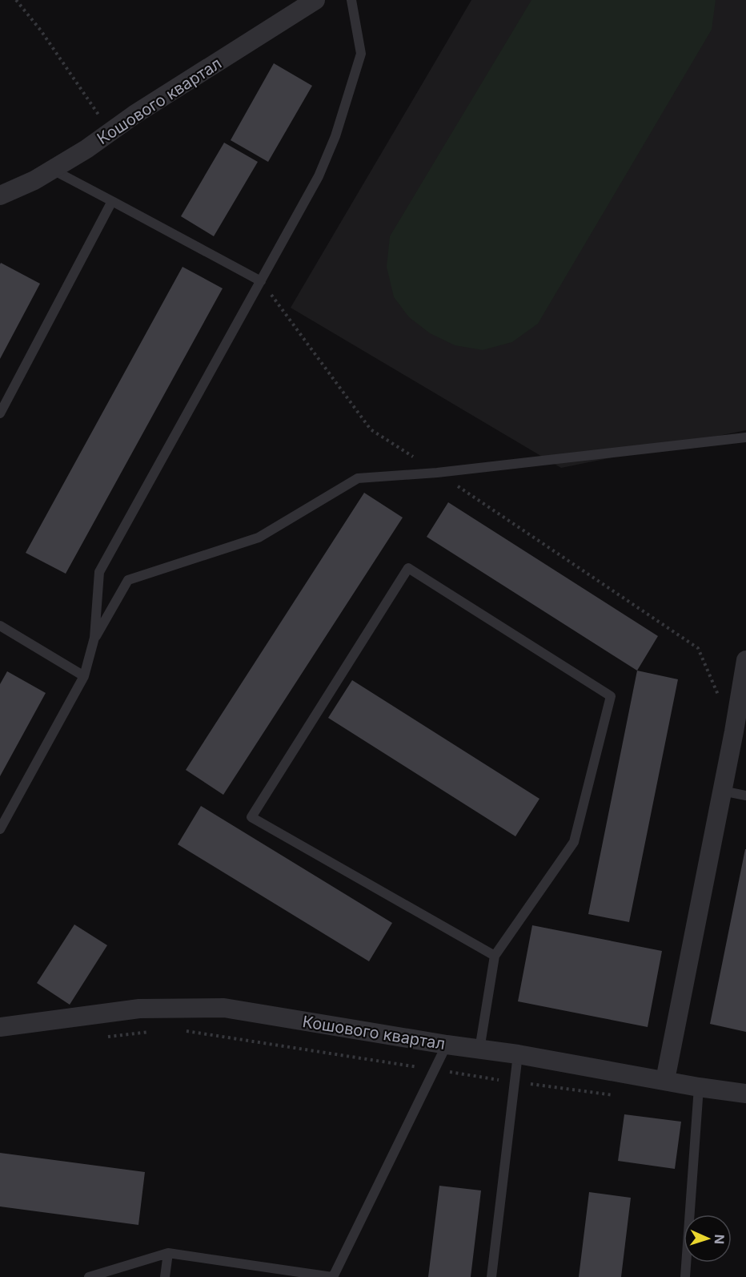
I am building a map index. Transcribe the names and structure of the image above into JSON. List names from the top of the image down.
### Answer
{
  "streets": {
    "street": ["Кошового квартал"]
  },
  "north": "right"
}
